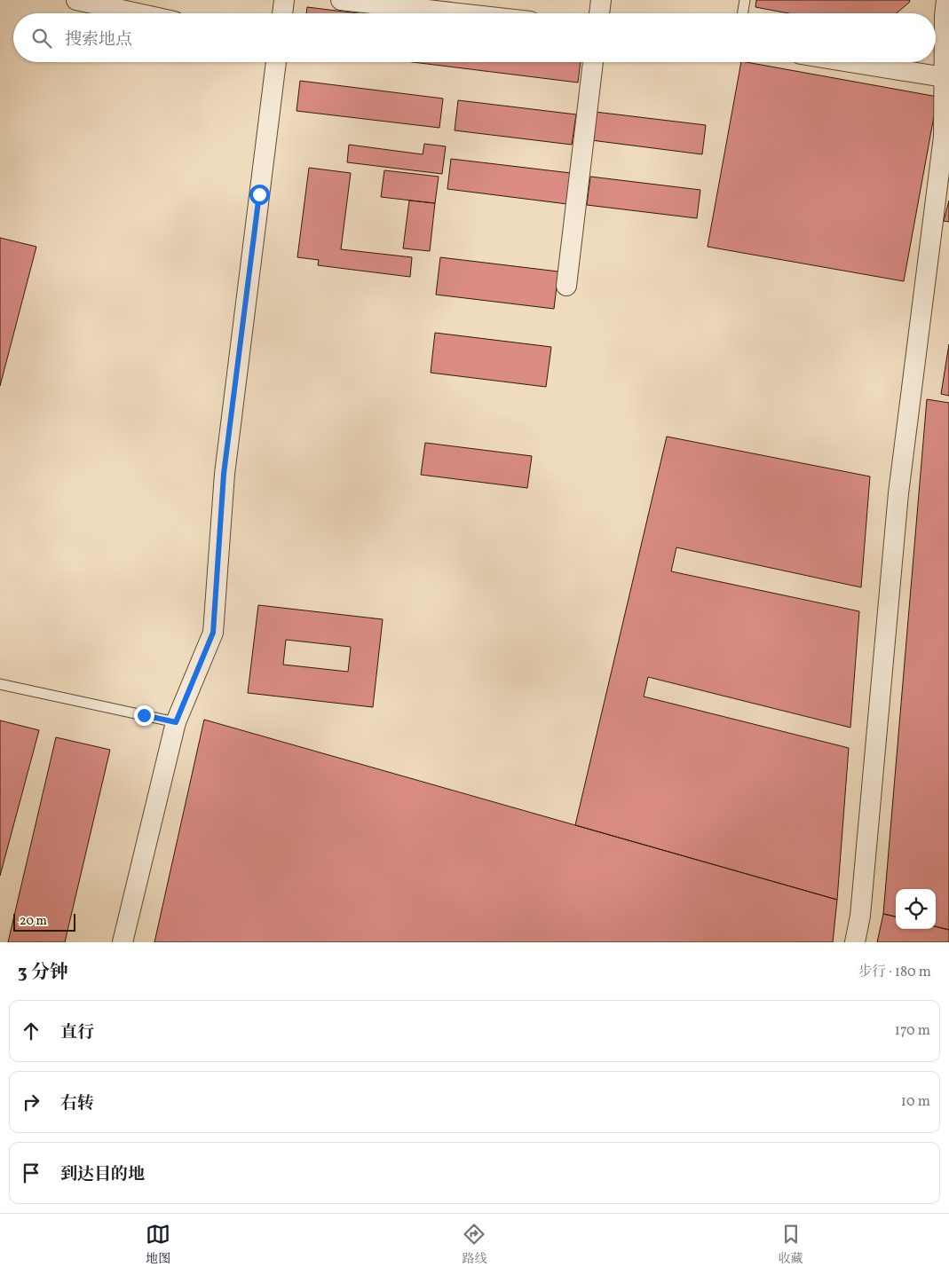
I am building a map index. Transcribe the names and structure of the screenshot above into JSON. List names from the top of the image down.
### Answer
{
  "scale_bar": "20 m",
  "page": {
    "search": "搜索地点",
    "scale": "20 m",
    "heading": ["3 分钟", "步行 · 180 m"],
    "list": [
      ["直行", "170 m"],
      ["右转", "10 m"],
      "到达目的地"
    ],
    "nav": ["地图", "路线", "收藏"]
  }
}
